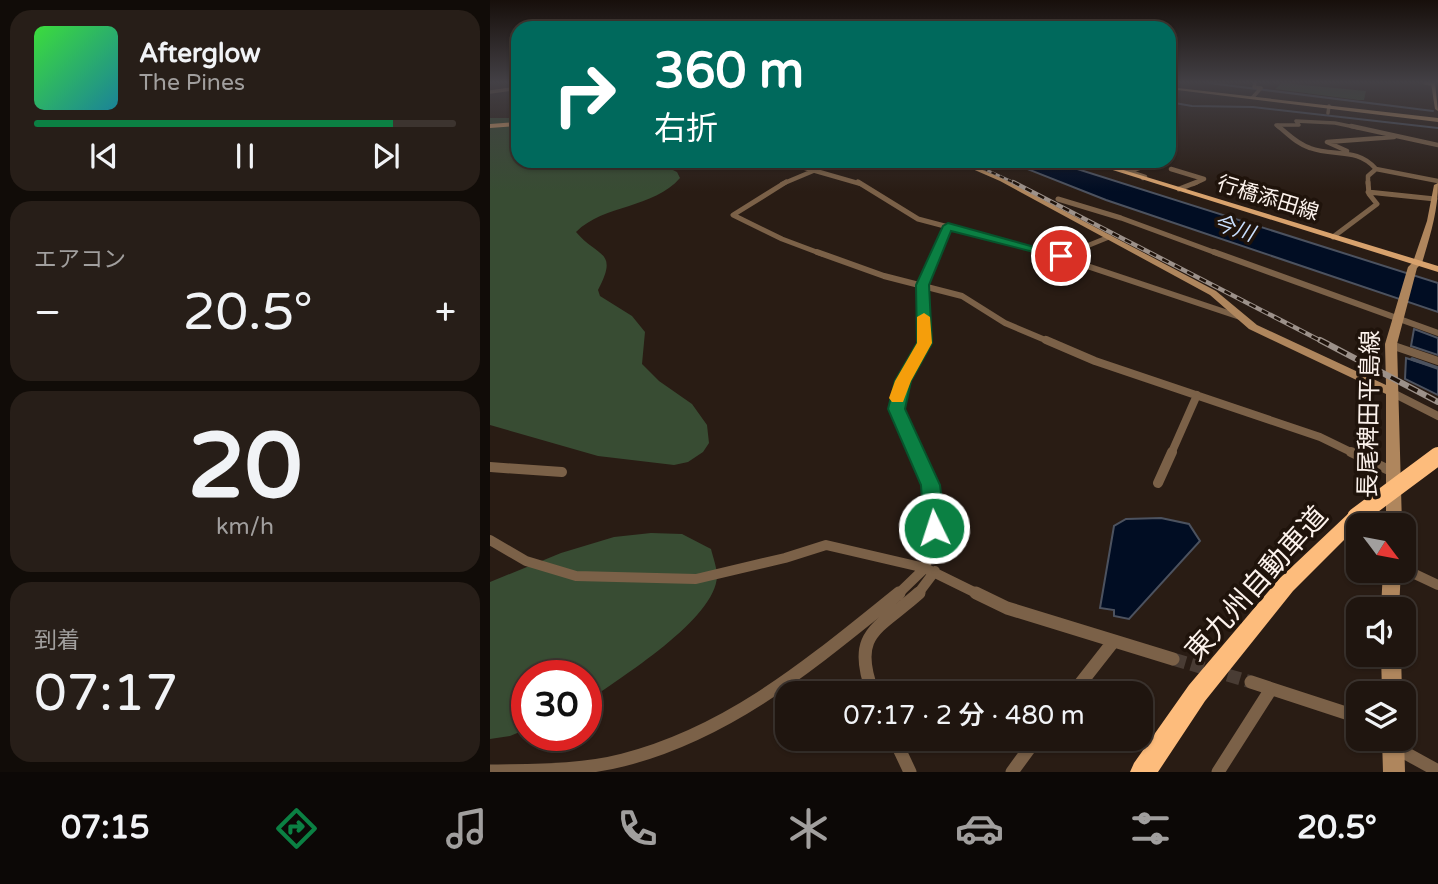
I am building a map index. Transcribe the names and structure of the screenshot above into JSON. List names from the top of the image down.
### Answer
{
  "streets": {
    "highway": ["東九州自動車道"],
    "main road": ["行橋添田線", "長尾稗田平島線"]
  },
  "crossings": [
    ["行橋添田線", "長尾稗田平島線"]
  ],
  "water": ["今川"],
  "north": "bottom right",
  "page": {
    "turn": ["360 m", "右折"],
    "song": ["Afterglow", "The Pines"],
    "tile": [
      "エアコン",
      ["20", "km/h"],
      ["到着", "07:17"]
    ],
    "heat": ["−", "20.5°", "+"],
    "limit": "30",
    "trip": "07:17 · 2 分 · 480 m",
    "tabs": ["07:15", "20.5°"]
  }
}
